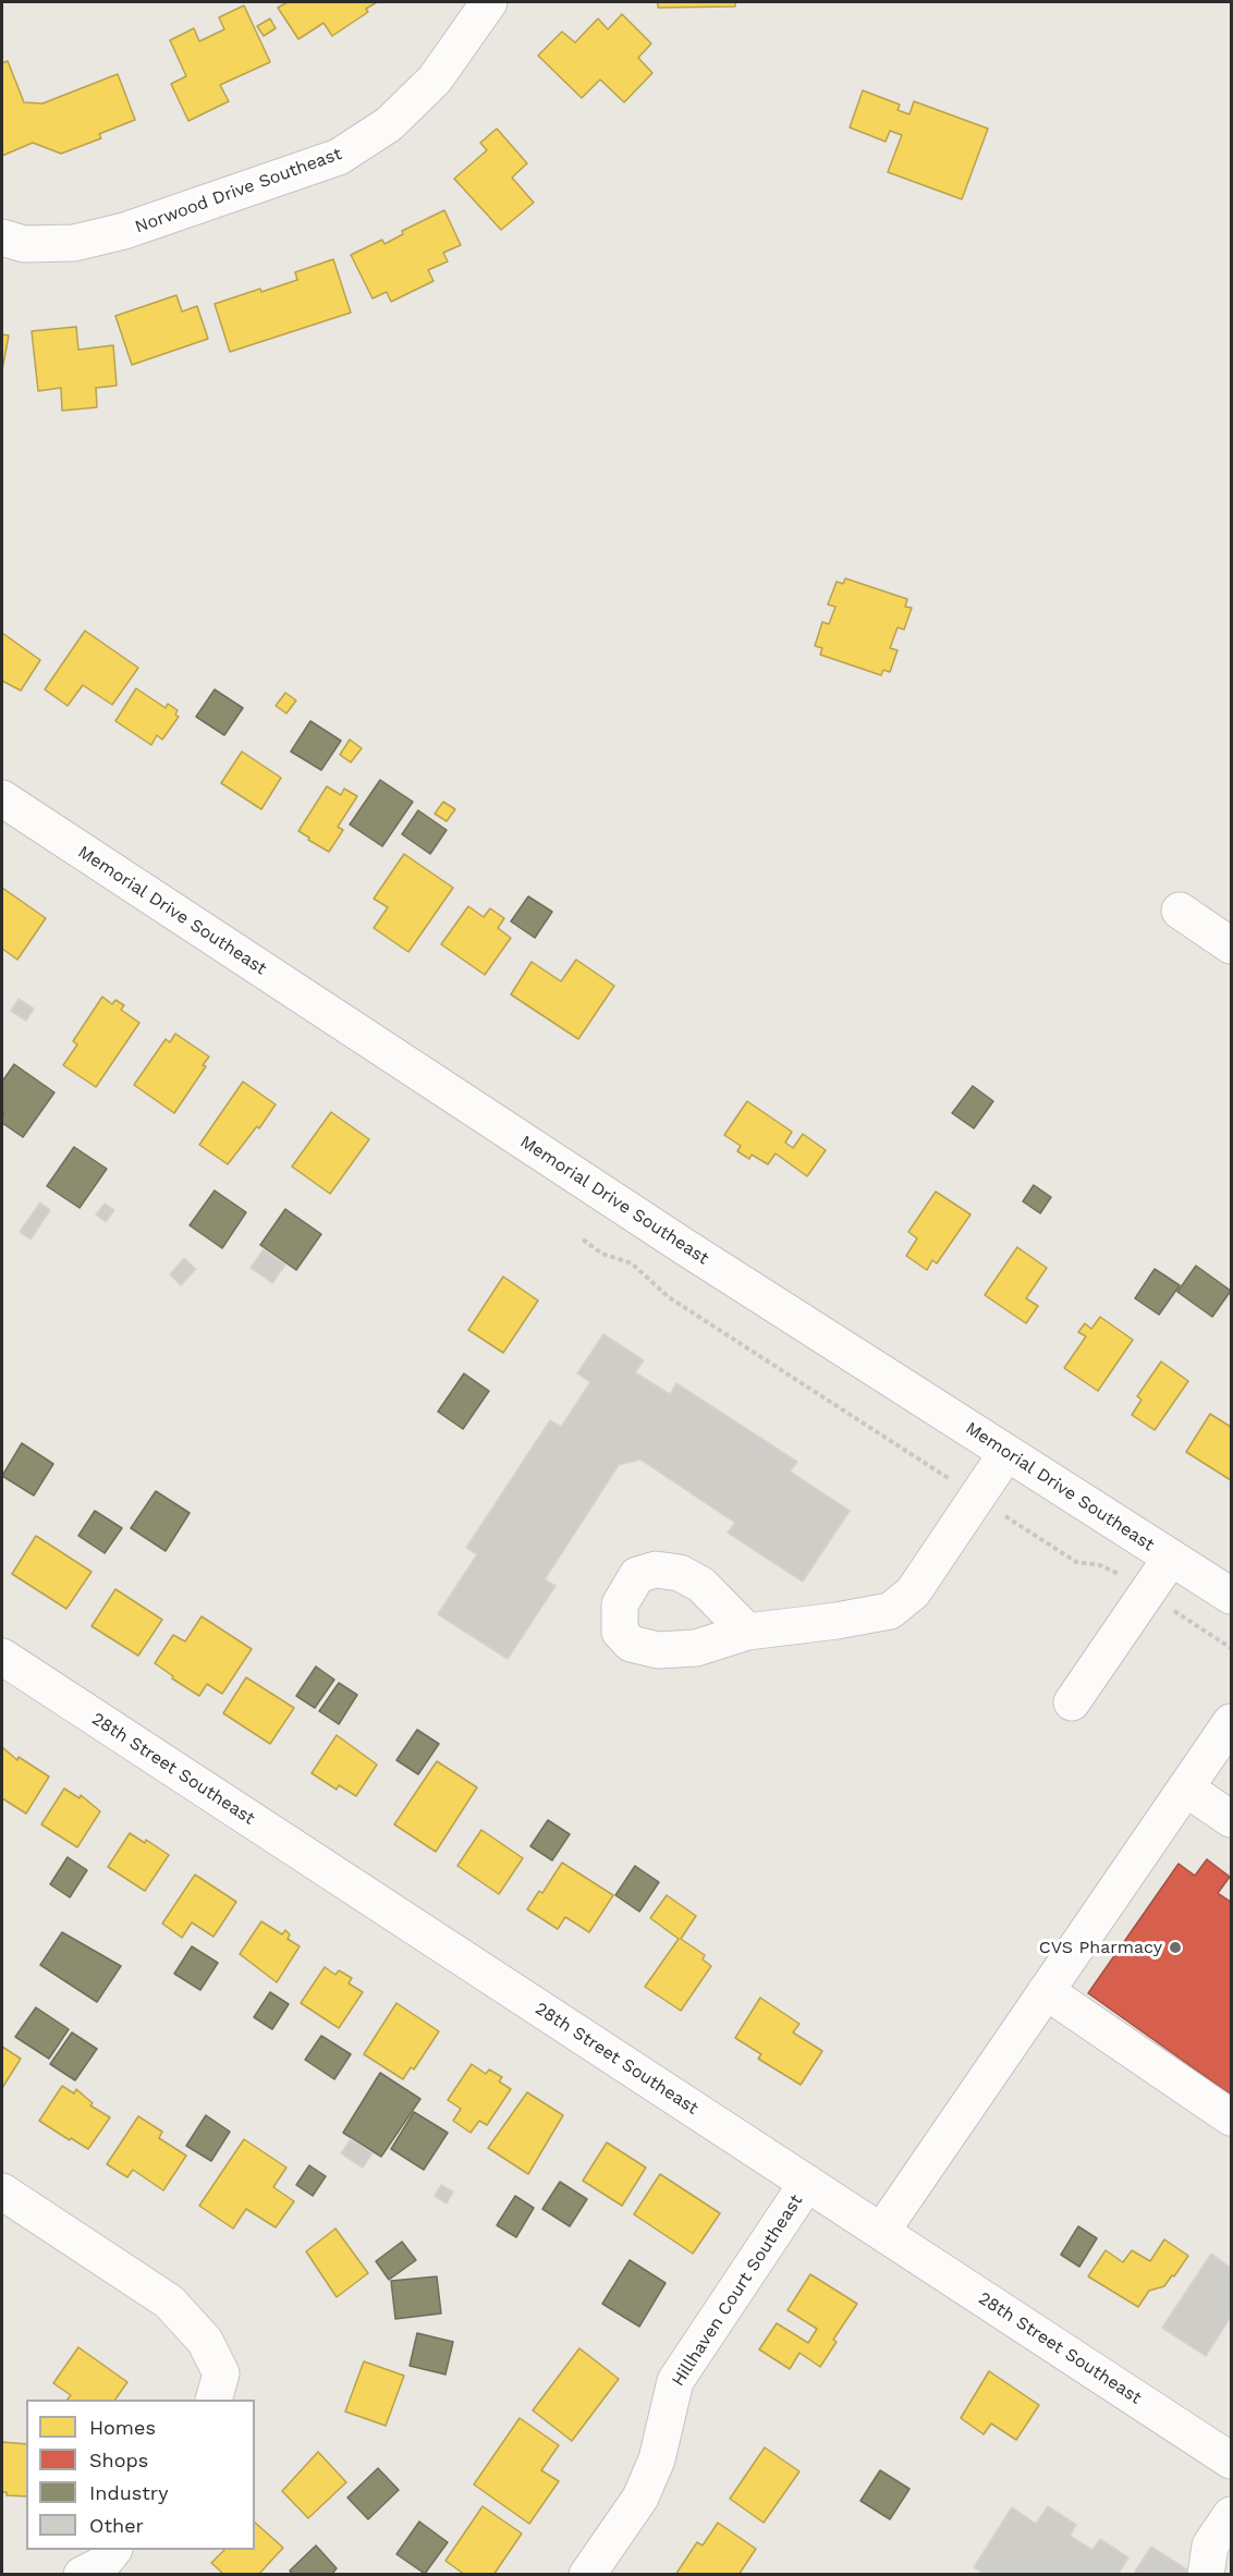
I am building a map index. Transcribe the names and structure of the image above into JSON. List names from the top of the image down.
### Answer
{
  "streets": {
    "street": [
      "Norwood Drive Southeast",
      "Memorial Drive Southeast",
      "28th Street Southeast",
      "Hillhaven Court Southeast"
    ]
  },
  "crossings": [
    ["28th Street Southeast", "Hillhaven Court Southeast"]
  ],
  "places": ["CVS Pharmacy"],
  "legend": [
    "Homes",
    "Shops",
    "Industry",
    "Other"
  ]
}
